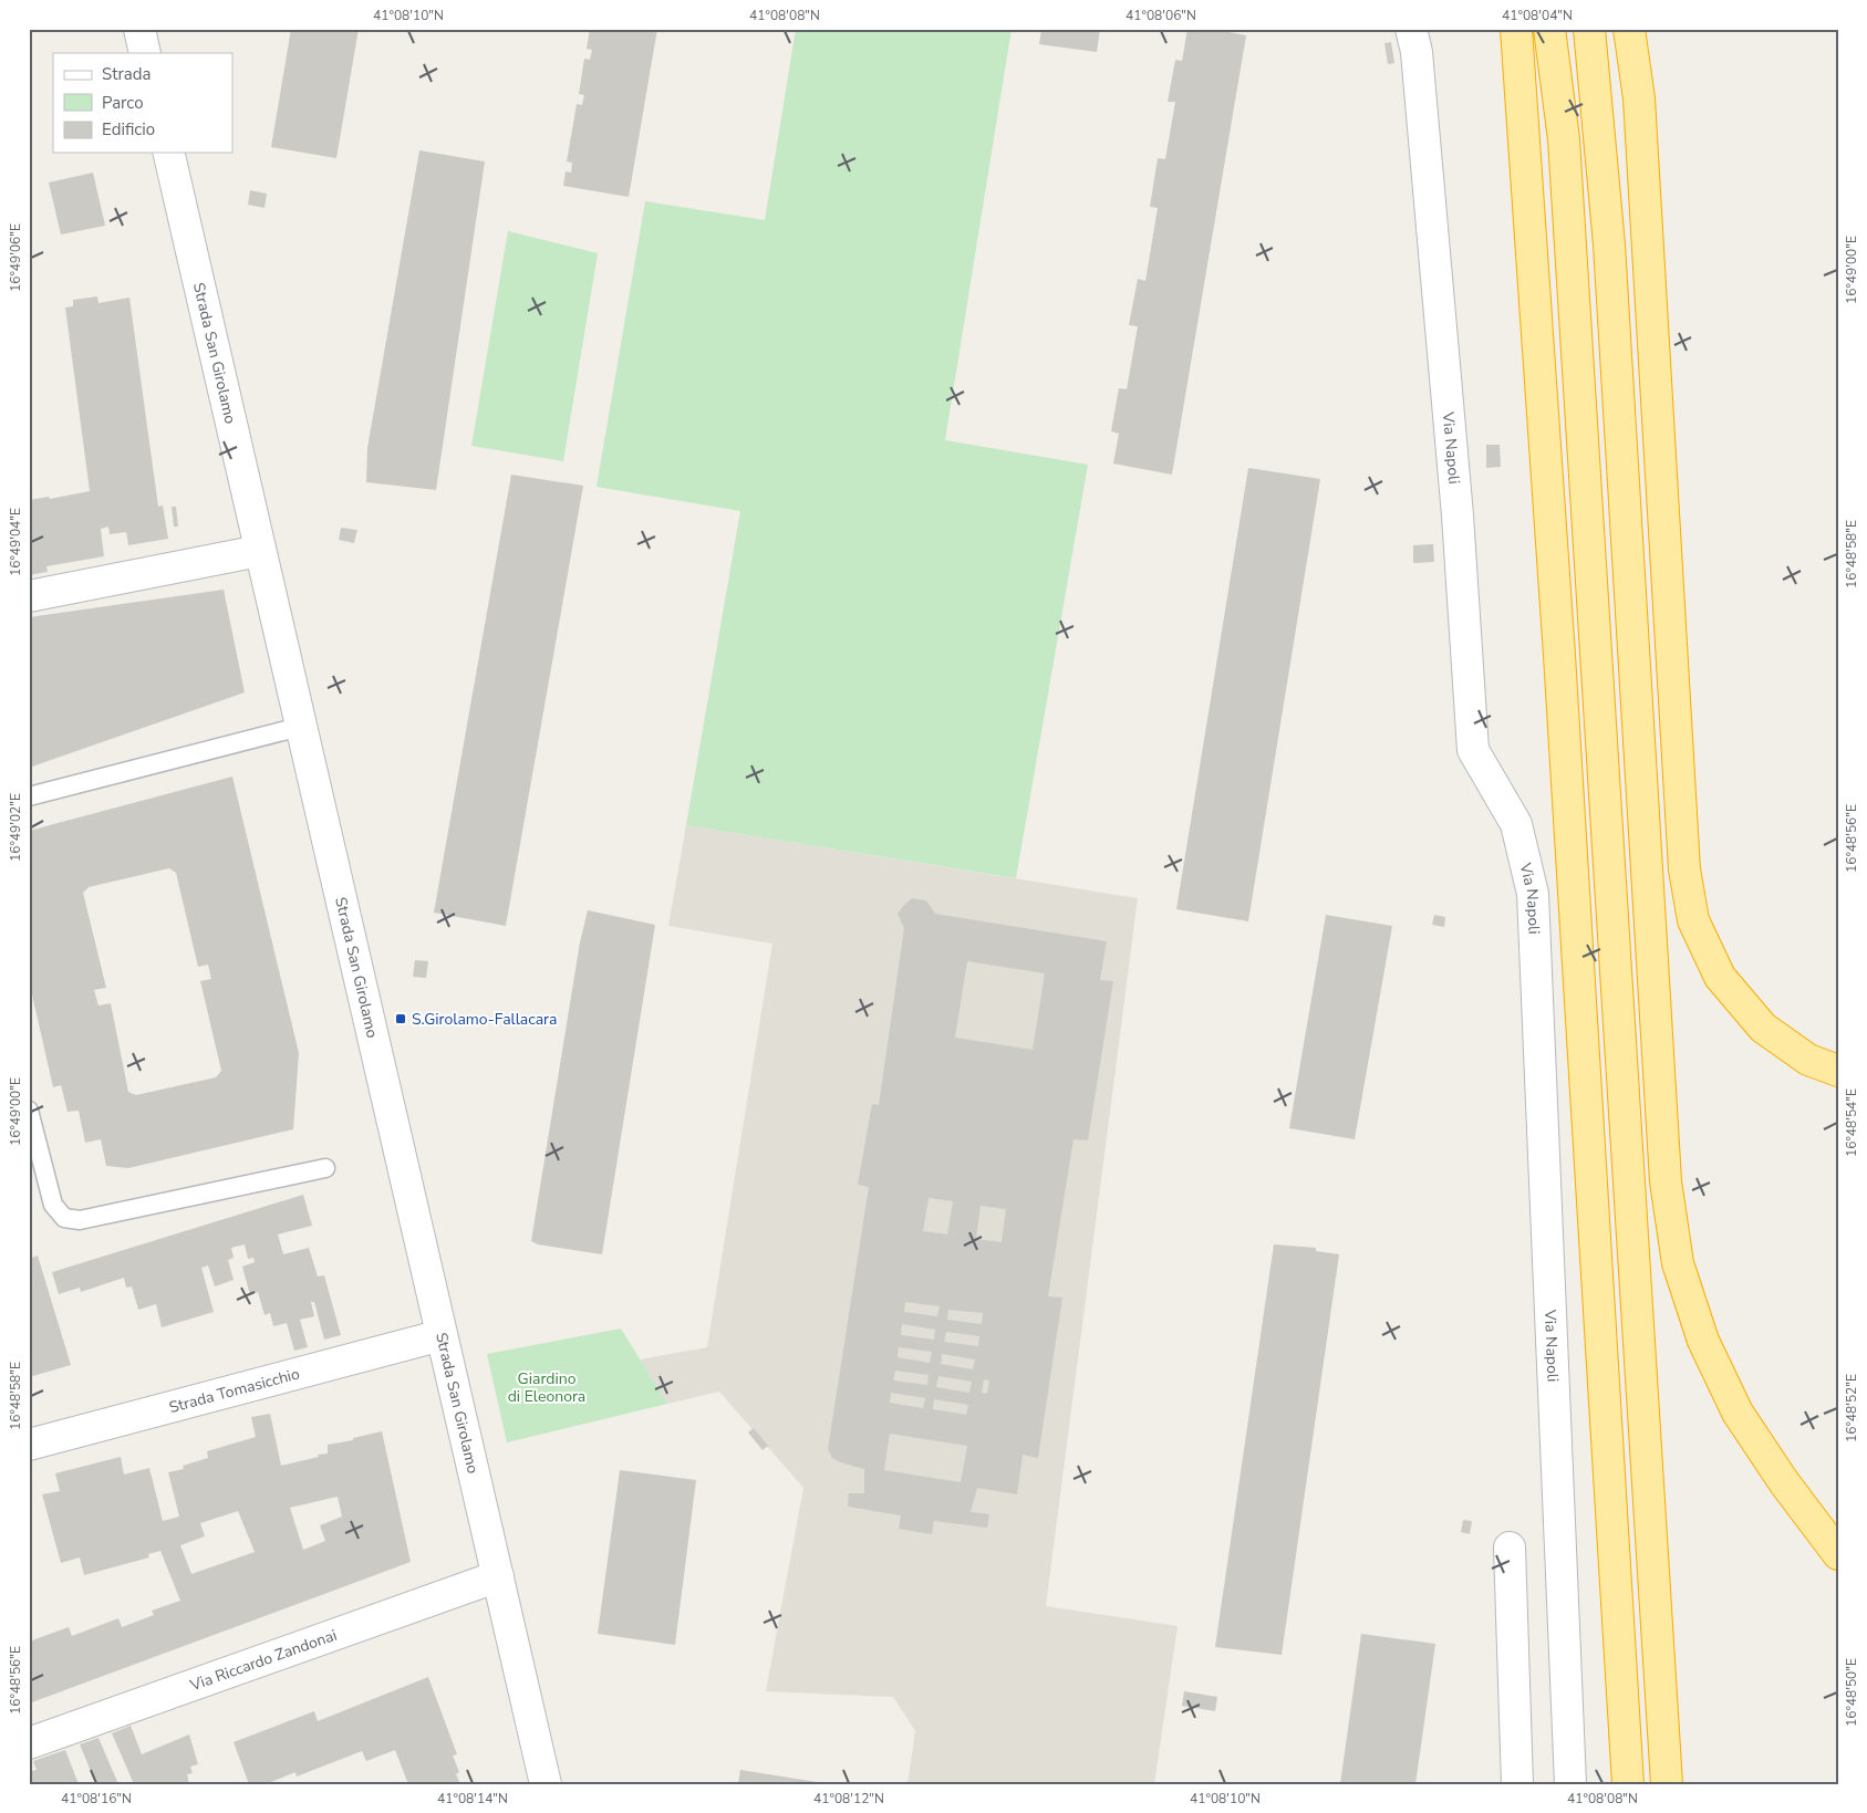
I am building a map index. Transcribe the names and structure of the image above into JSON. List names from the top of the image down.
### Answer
{
  "streets": {
    "street": [
      "Strada San Girolamo",
      "Via Napoli",
      "Strada Tomasicchio",
      "Via Riccardo Zandonai"
    ]
  },
  "crossings": [
    ["Strada San Girolamo", "Strada Tomasicchio"],
    ["Strada San Girolamo", "Via Riccardo Zandonai"]
  ],
  "parks": ["Giardino di Eleonora"],
  "places": {
    "transit": ["S.Girolamo-Fallacara"]
  },
  "legend": ["Strada", "Parco", "Edificio"],
  "coordinates": [
    "41°08'10\"N",
    "41°08'08\"N",
    "41°08'06\"N",
    "41°08'04\"N",
    "16°49'06\"E",
    "16°49'00\"E",
    "16°49'04\"E",
    "16°48'58\"E",
    "16°49'02\"E",
    "16°48'56\"E",
    "16°48'54\"E",
    "16°48'52\"E",
    "16°48'50\"E",
    "41°08'16\"N",
    "41°08'14\"N",
    "41°08'12\"N"
  ]
}
